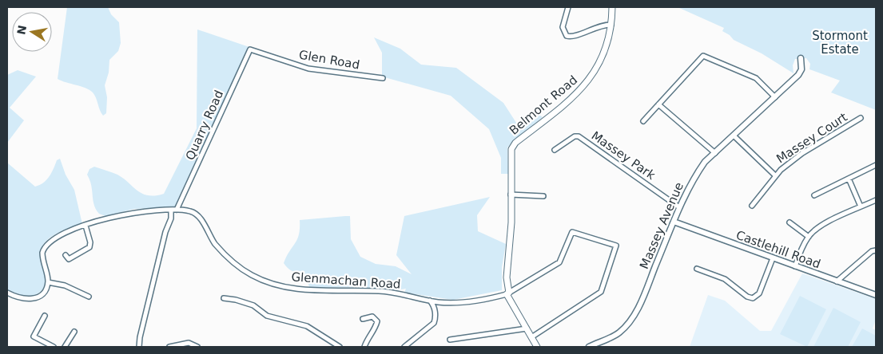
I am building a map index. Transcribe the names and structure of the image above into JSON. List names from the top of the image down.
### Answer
{
  "streets": {
    "main road": ["Belmont Road"],
    "street": [
      "Glen Road",
      "Quarry Road",
      "Massey Court",
      "Massey Park",
      "Massey Avenue",
      "Castlehill Road",
      "Glenmachan Road"
    ]
  },
  "crossings": [
    ["Glen Road", "Quarry Road"],
    ["Belmont Road", "Glenmachan Road"],
    ["Quarry Road", "Glenmachan Road"],
    ["Massey Court", "Massey Avenue"],
    ["Massey Park", "Massey Avenue"],
    ["Massey Avenue", "Castlehill Road"]
  ],
  "parks": ["Stormont Estate"],
  "north": "left"
}
